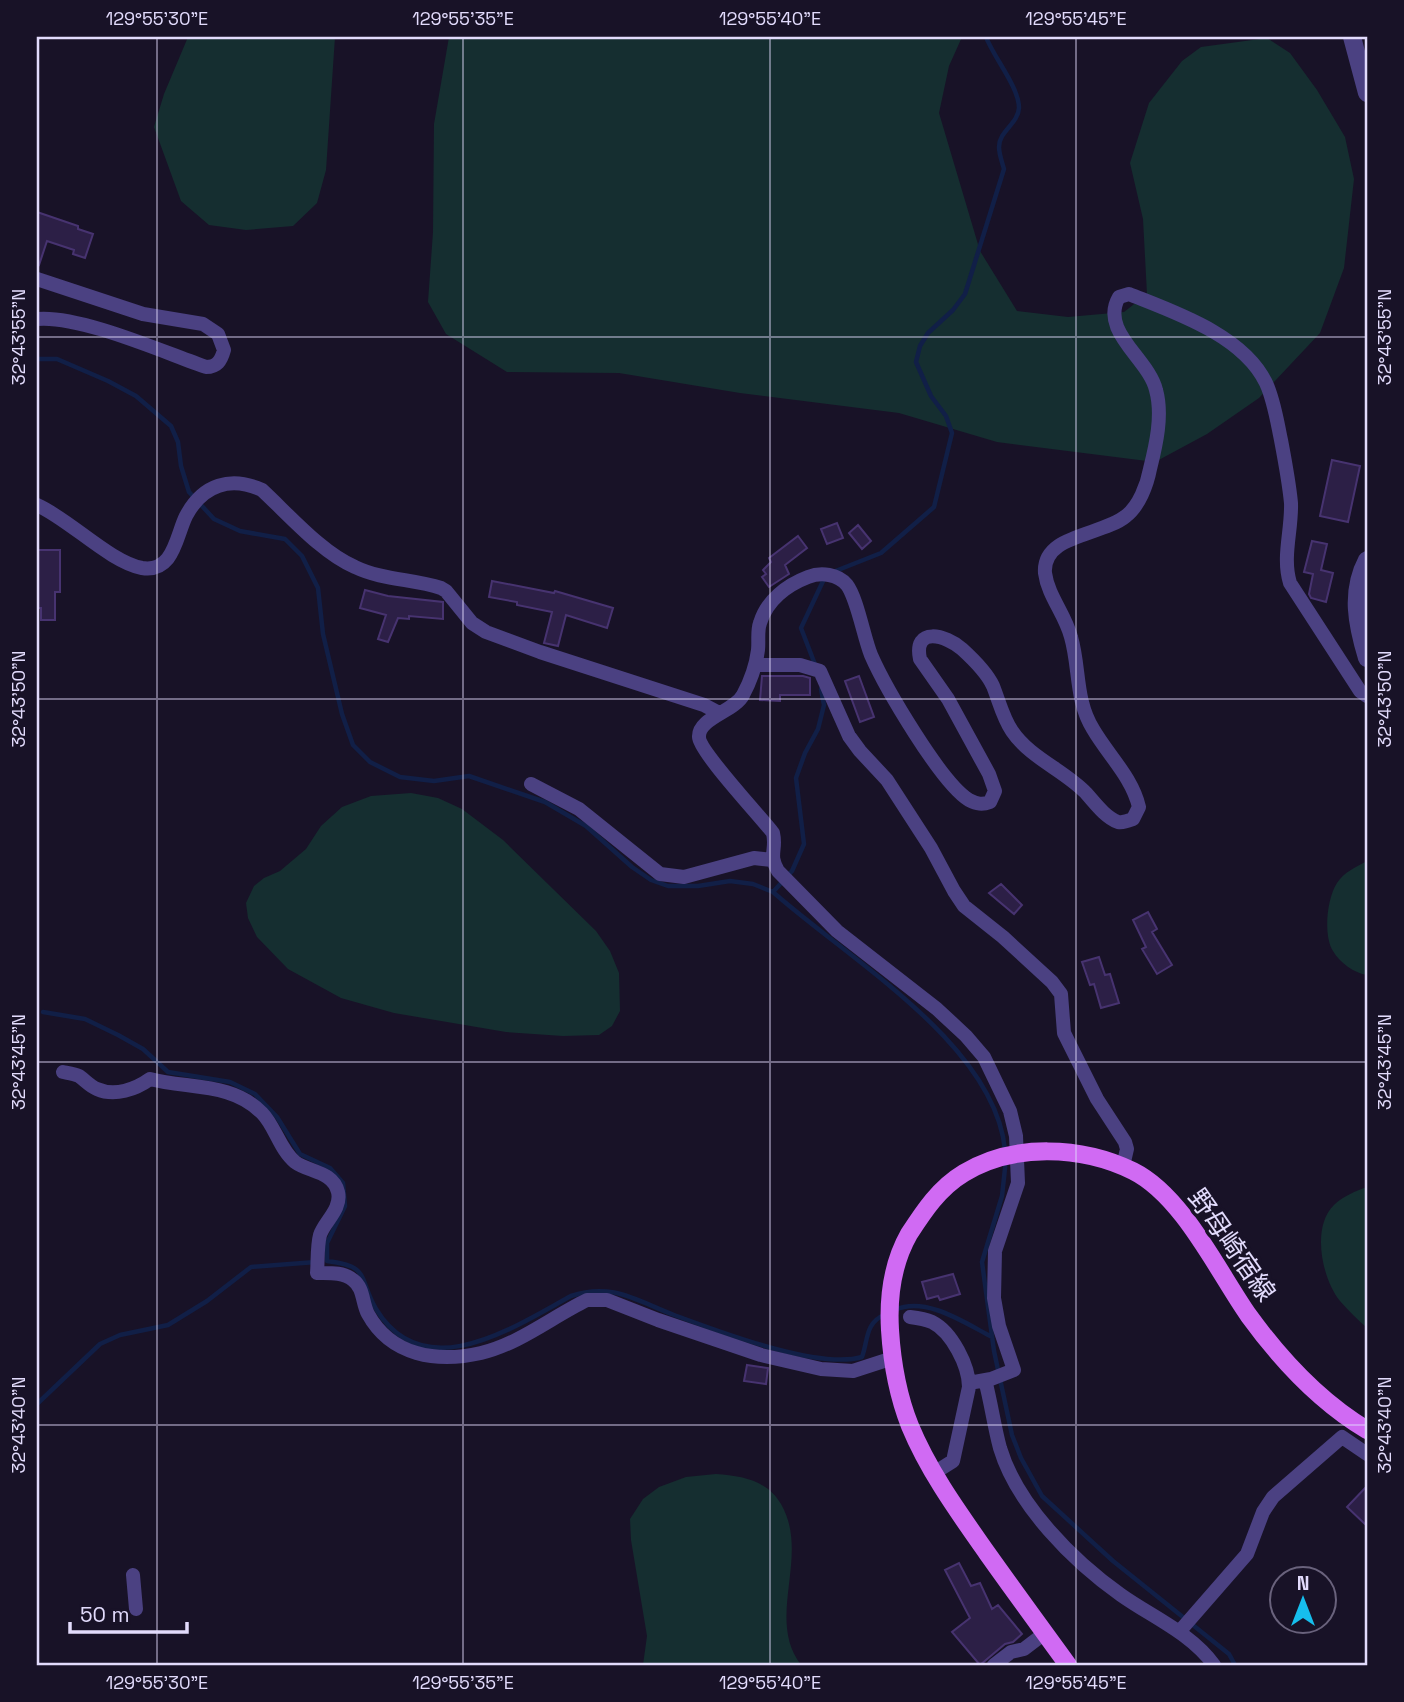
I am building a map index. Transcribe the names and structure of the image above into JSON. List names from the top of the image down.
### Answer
{
  "streets": {
    "main road": ["野母崎宿線"]
  },
  "scale_bar": "50 m",
  "north": "top",
  "coordinates": [
    "129°55'30\"E",
    "129°55'35\"E",
    "129°55'40\"E",
    "129°55'45\"E",
    "32°43'55\"N",
    "32°43'50\"N",
    "32°43'45\"N",
    "32°43'40\"N"
  ]
}
